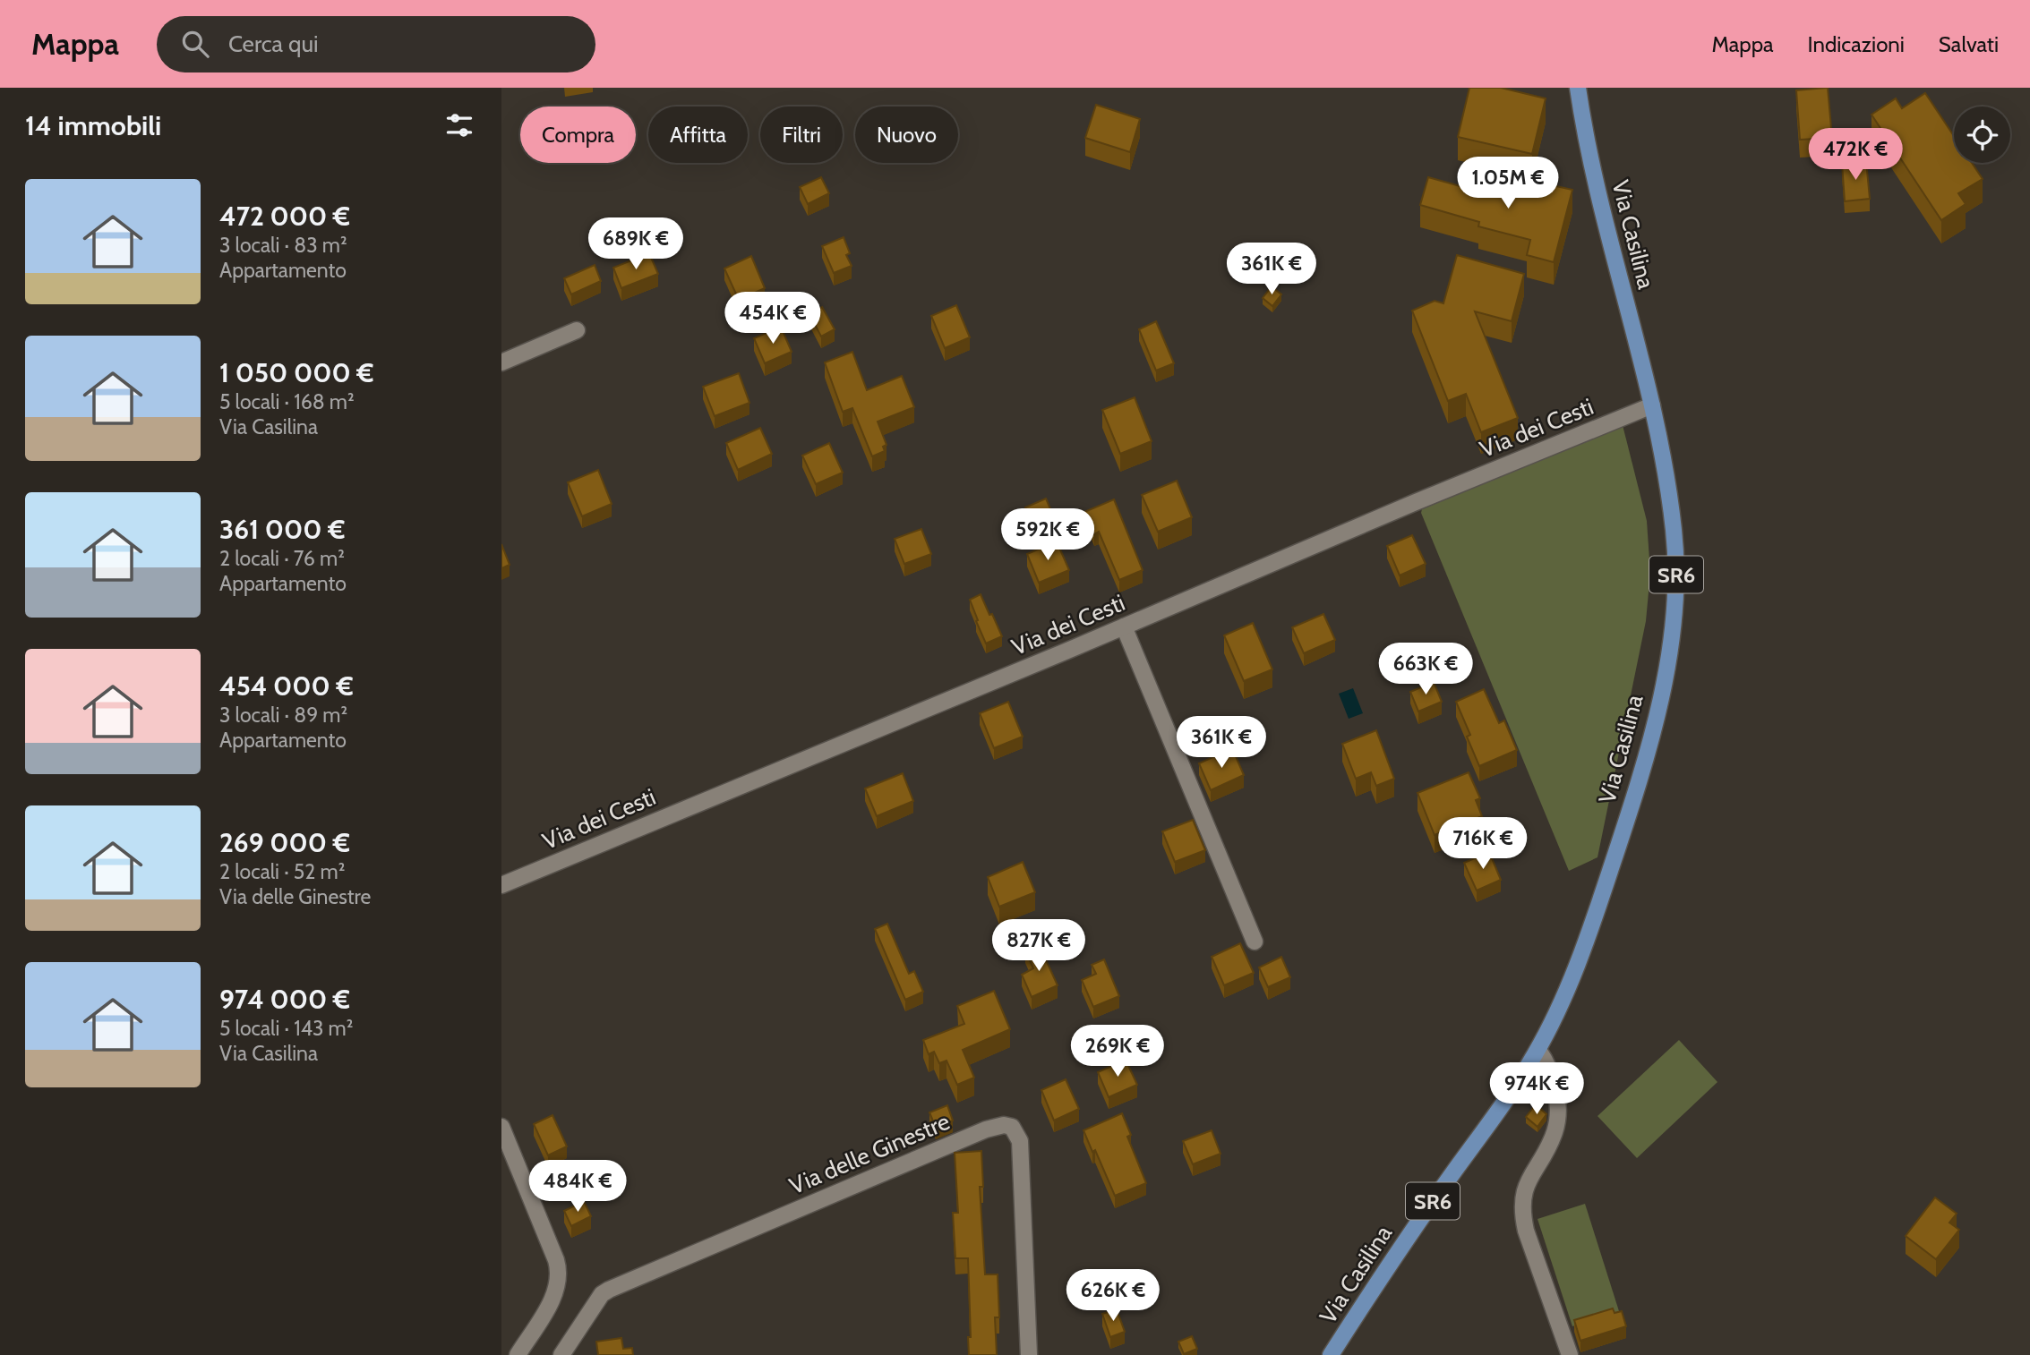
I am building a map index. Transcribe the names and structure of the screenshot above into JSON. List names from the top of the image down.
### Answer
{
  "streets": {
    "main road": ["Via Casilina", "SR6"],
    "street": ["Via dei Cesti", "Via delle Ginestre"]
  },
  "crossings": [
    ["Via Casilina", "Via dei Cesti"]
  ],
  "page": {
    "header": "Mappa",
    "search": "Cerca qui",
    "nav": ["Mappa", "Indicazioni", "Salvati"],
    "heading": "14 immobili",
    "chip": [
      "Compra",
      "Affitta",
      "Filtri",
      "Nuovo"
    ],
    "price": [
      "472K €",
      "1.05M €",
      "689K €",
      "361K €",
      "454K €",
      "592K €",
      "663K €",
      "361K €",
      "716K €",
      "827K €",
      "269K €",
      "974K €",
      "484K €",
      "626K €"
    ],
    "list": [
      {
        "name": "472 000 €",
        "note": "3 locali · 83 m² · Appartamento"
      },
      {
        "name": "1 050 000 €",
        "note": "5 locali · 168 m² · Via Casilina"
      },
      {
        "name": "361 000 €",
        "note": "2 locali · 76 m² · Appartamento"
      },
      {
        "name": "454 000 €",
        "note": "3 locali · 89 m² · Appartamento"
      },
      {
        "name": "269 000 €",
        "note": "2 locali · 52 m² · Via delle Ginestre"
      },
      {
        "name": "974 000 €",
        "note": "5 locali · 143 m² · Via Casilina"
      }
    ]
  }
}
